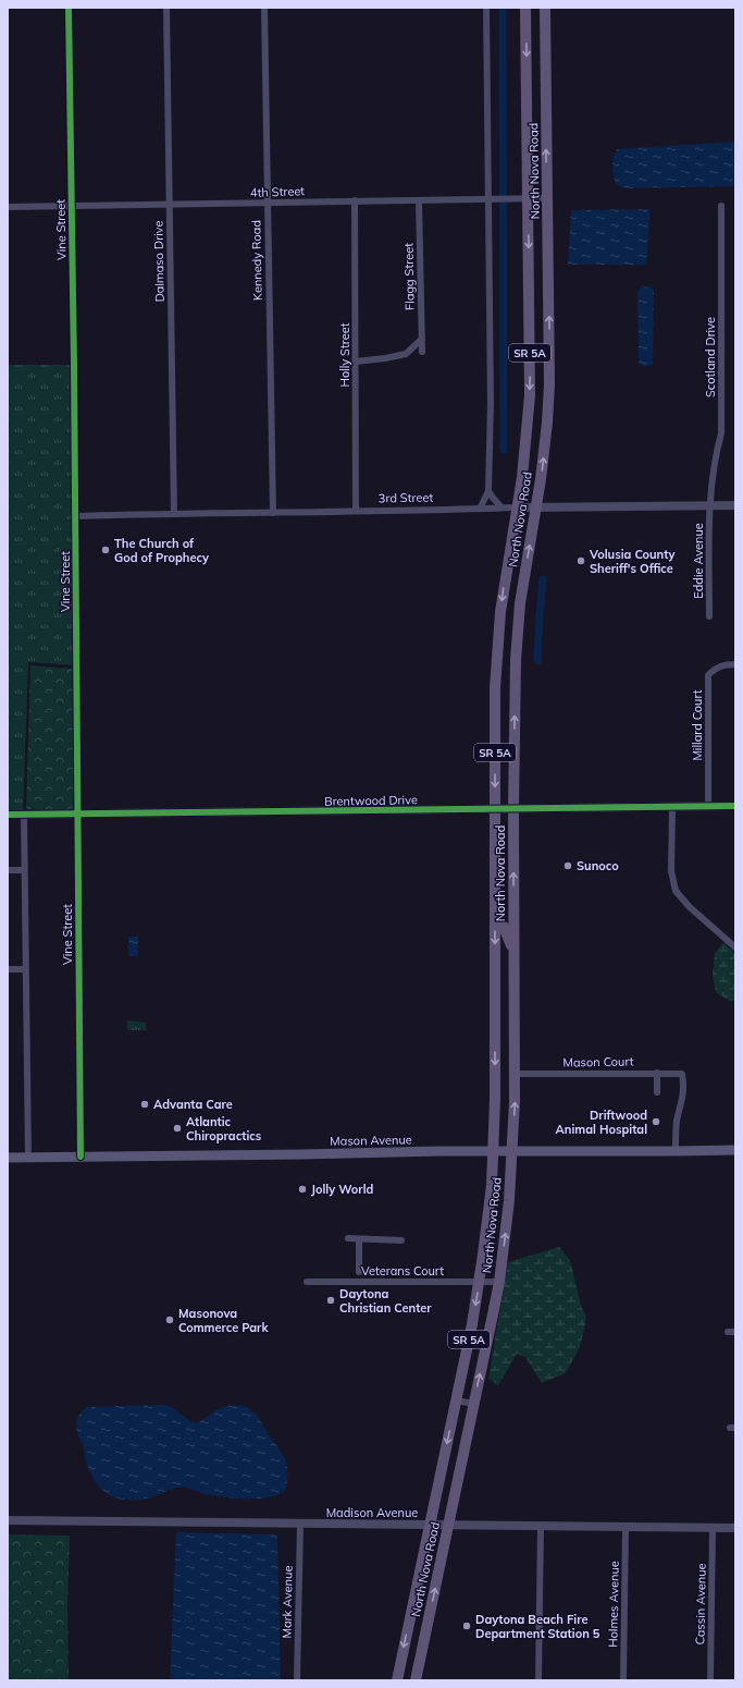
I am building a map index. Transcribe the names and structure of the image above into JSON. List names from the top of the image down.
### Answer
{
  "streets": {
    "main road": ["North Nova Road", "SR 5A", "Mason Avenue"],
    "street": [
      "4th Street",
      "Vine Street",
      "Kennedy Road",
      "Dalmaso Drive",
      "Flagg Street",
      "Holly Street",
      "Scotland Drive",
      "3rd Street",
      "Eddie Avenue",
      "Millard Court",
      "Brentwood Drive",
      "Mason Court",
      "Veterans Court",
      "Madison Avenue",
      "Mark Avenue",
      "Holmes Avenue",
      "Cassin Avenue"
    ]
  },
  "crossings": [
    ["North Nova Road", "4th Street"],
    ["North Nova Road", "3rd Street"],
    ["North Nova Road", "Brentwood Drive"],
    ["North Nova Road", "Mason Court"],
    ["North Nova Road", "Mason Avenue"],
    ["North Nova Road", "Veterans Court"],
    ["North Nova Road", "Madison Avenue"],
    ["4th Street", "Vine Street"],
    ["4th Street", "Kennedy Road"],
    ["4th Street", "Dalmaso Drive"],
    ["4th Street", "Flagg Street"],
    ["4th Street", "Holly Street"],
    ["Vine Street", "3rd Street"],
    ["Vine Street", "Brentwood Drive"],
    ["Vine Street", "Mason Avenue"],
    ["Kennedy Road", "3rd Street"],
    ["Dalmaso Drive", "3rd Street"],
    ["Holly Street", "3rd Street"],
    ["Scotland Drive", "3rd Street"],
    ["Scotland Drive", "Eddie Avenue"],
    ["3rd Street", "Eddie Avenue"],
    ["Millard Court", "Brentwood Drive"],
    ["Mason Court", "Mason Avenue"],
    ["Madison Avenue", "Mark Avenue"],
    ["Madison Avenue", "Holmes Avenue"],
    ["Madison Avenue", "Cassin Avenue"]
  ],
  "places": [
    "The Church of God of Prophecy",
    "Volusia County Sheriff's Office",
    "Sunoco",
    "Advanta Care",
    "Driftwood Animal Hospital",
    "Atlantic Chiropractics",
    "Jolly World",
    "Daytona Christian Center",
    "Masonova Commerce Park",
    "Daytona Beach Fire Department Station 5"
  ]
}
